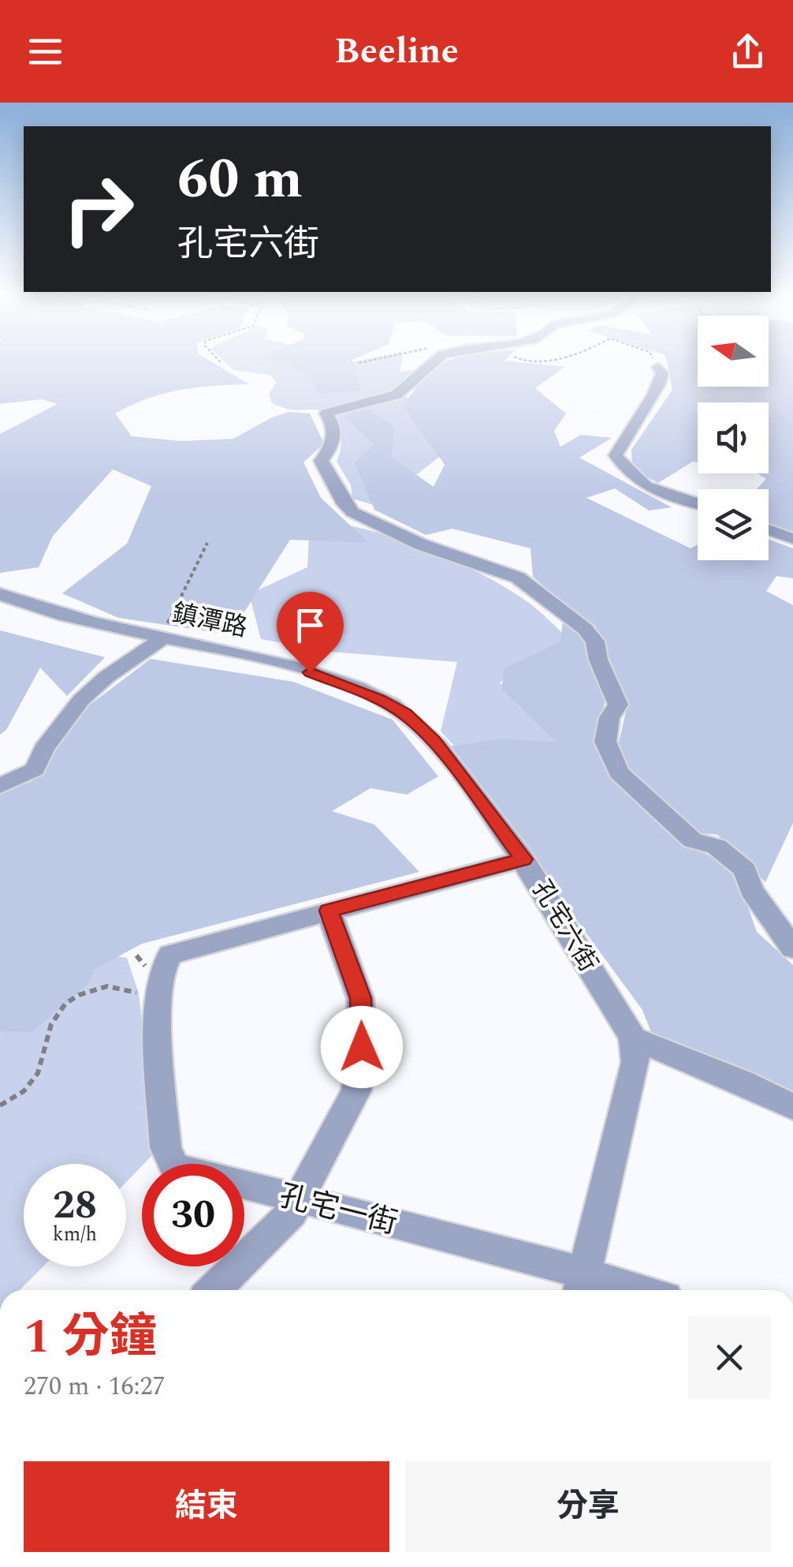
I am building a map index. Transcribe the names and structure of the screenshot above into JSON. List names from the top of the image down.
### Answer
{
  "streets": {
    "street": ["鎮潭路", "孔宅六街", "孔宅一街"]
  },
  "crossings": [
    ["鎮潭路", "孔宅六街"],
    ["孔宅六街", "孔宅一街"]
  ],
  "north": "left",
  "page": {
    "header": "Beeline",
    "turn": ["60 m", "孔宅六街"],
    "speed": "28 km/h",
    "limit": "30",
    "heading": ["1 分鐘", "270 m · 16:27"],
    "buttons": ["結束", "分享"]
  }
}
